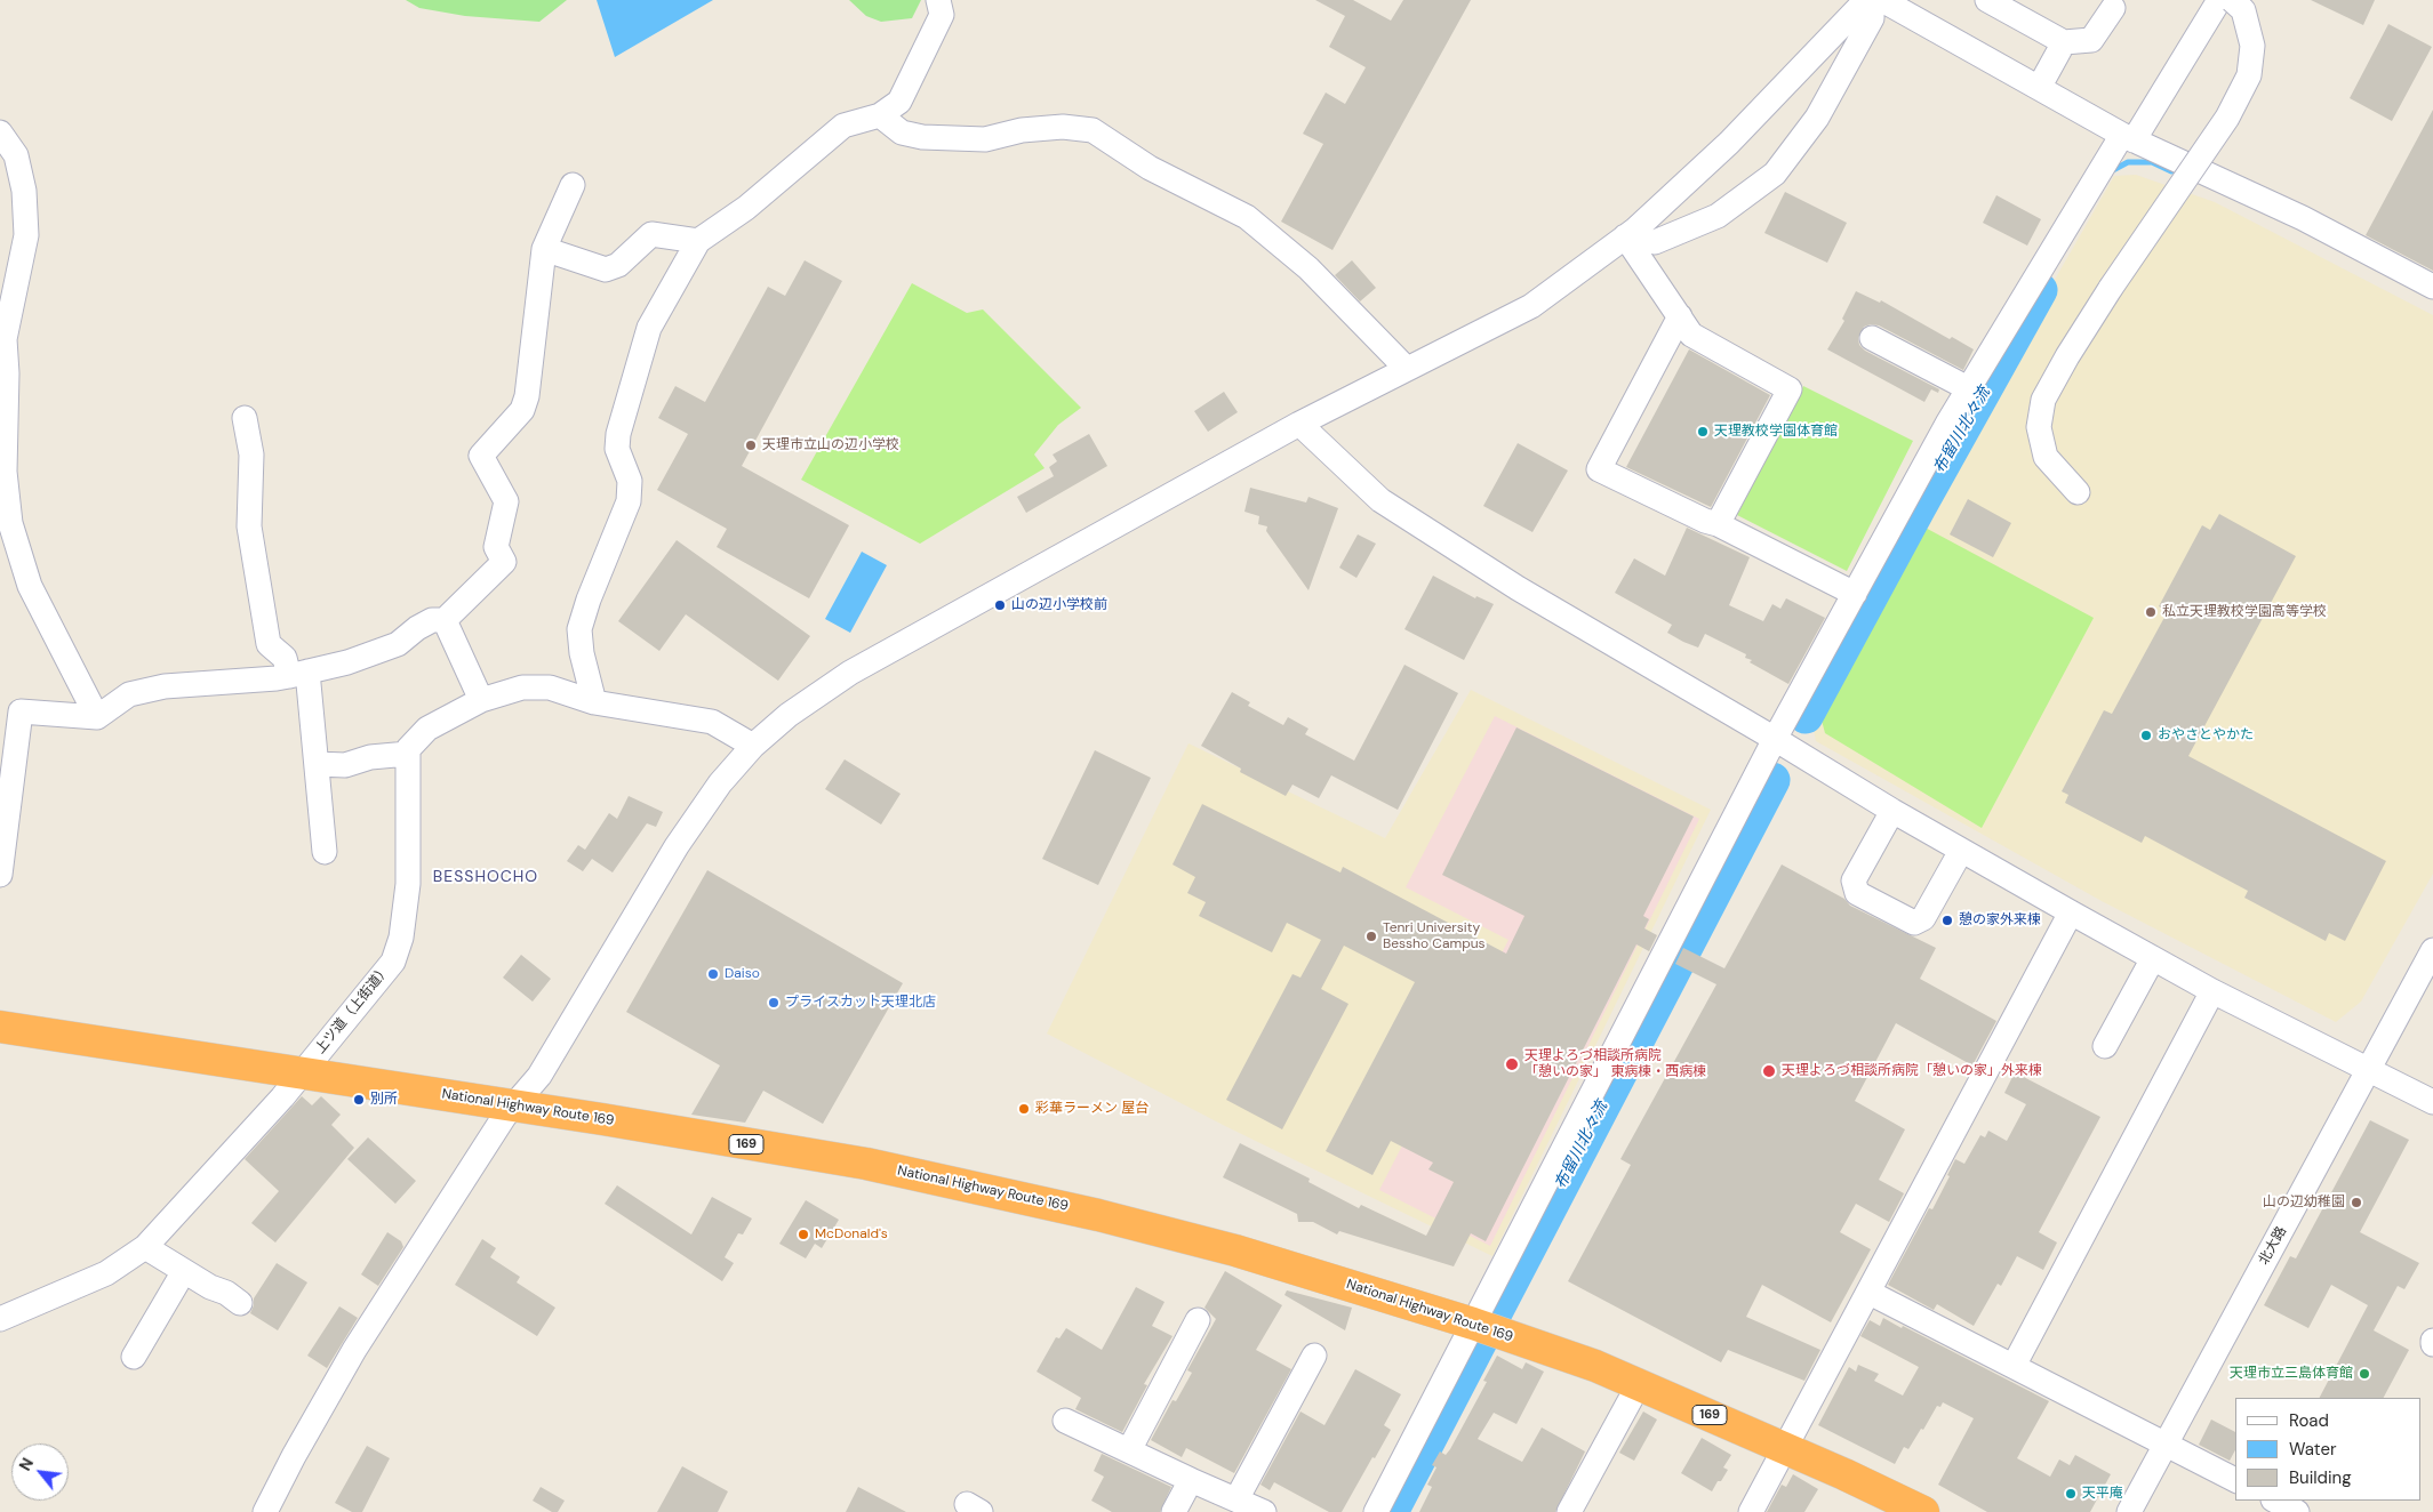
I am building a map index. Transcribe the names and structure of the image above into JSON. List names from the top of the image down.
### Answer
{
  "streets": {
    "highway": ["National Highway Route 169", "169"],
    "street": ["上ツ道（上街道）", "北大路"]
  },
  "crossings": [
    ["上ツ道（上街道）", "National Highway Route 169"]
  ],
  "districts": ["BESSHOCHO"],
  "water": ["布留川北々流"],
  "places": [
    "天理教校学園体育館",
    "天理市立山の辺小学校",
    "山の辺小学校前",
    "私立天理教校学園高等学校",
    "おやさとやかた",
    "憩の家外来棟",
    "Tenri University Bessho Campus",
    "Daiso",
    "プライスカット天理北店",
    "天理よろづ相談所病院 「憩いの家」 東病棟・西病棟",
    "天理よろづ相談所病院「憩いの家」外来棟",
    "別所",
    "彩華ラーメン 屋台",
    "山の辺幼稚園",
    "McDonald's",
    "天理市立三島体育館",
    "天平庵"
  ],
  "legend": ["Road", "Water", "Building"],
  "north": "top left"
}
